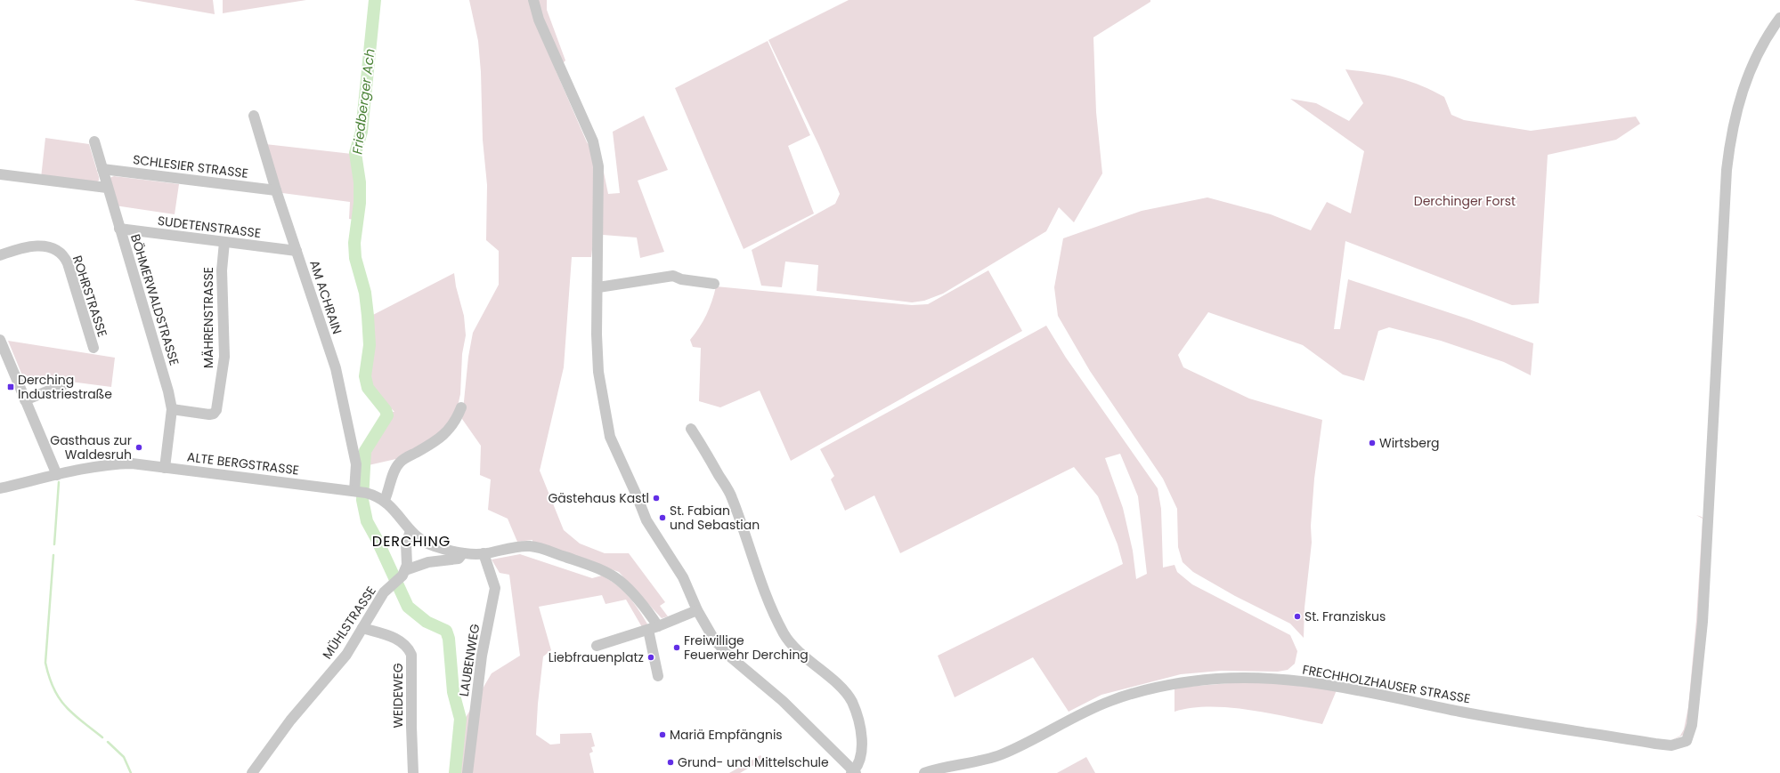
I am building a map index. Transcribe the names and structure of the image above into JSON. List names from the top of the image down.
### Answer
{
  "streets": {
    "street": [
      "SCHLESIER STRASSE",
      "SUDETENSTRASSE",
      "ROHRSTRASSE",
      "AM ACHRAIN",
      "BÖHMERWALDSTRASSE",
      "MÄHRENSTRASSE",
      "ALTE BERGSTRASSE",
      "MÜHLSTRASSE",
      "LAUBENWEG",
      "FRECHHOLZHAUSER STRASSE",
      "WEIDEWEG"
    ]
  },
  "crossings": [
    ["SCHLESIER STRASSE", "AM ACHRAIN"],
    ["SCHLESIER STRASSE", "BÖHMERWALDSTRASSE"],
    ["SUDETENSTRASSE", "AM ACHRAIN"],
    ["SUDETENSTRASSE", "BÖHMERWALDSTRASSE"],
    ["SUDETENSTRASSE", "MÄHRENSTRASSE"],
    ["AM ACHRAIN", "ALTE BERGSTRASSE"],
    ["BÖHMERWALDSTRASSE", "MÄHRENSTRASSE"],
    ["BÖHMERWALDSTRASSE", "ALTE BERGSTRASSE"],
    ["ALTE BERGSTRASSE", "MÜHLSTRASSE"],
    ["ALTE BERGSTRASSE", "LAUBENWEG"],
    ["MÜHLSTRASSE", "WEIDEWEG"]
  ],
  "districts": ["DERCHING"],
  "water": ["Friedberger Ach"],
  "parks": ["Derchinger Forst"],
  "places": {
    "transit": ["Derching Industriestraße"],
    "other": [
      "Wirtsberg",
      "Gasthaus zur Waldesruh",
      "Gästehaus Kastl",
      "St. Fabian und Sebastian",
      "St. Franziskus",
      "Freiwillige Feuerwehr Derching",
      "Liebfrauenplatz",
      "Mariä Empfängnis",
      "Grund- und Mittelschule"
    ]
  }
}
